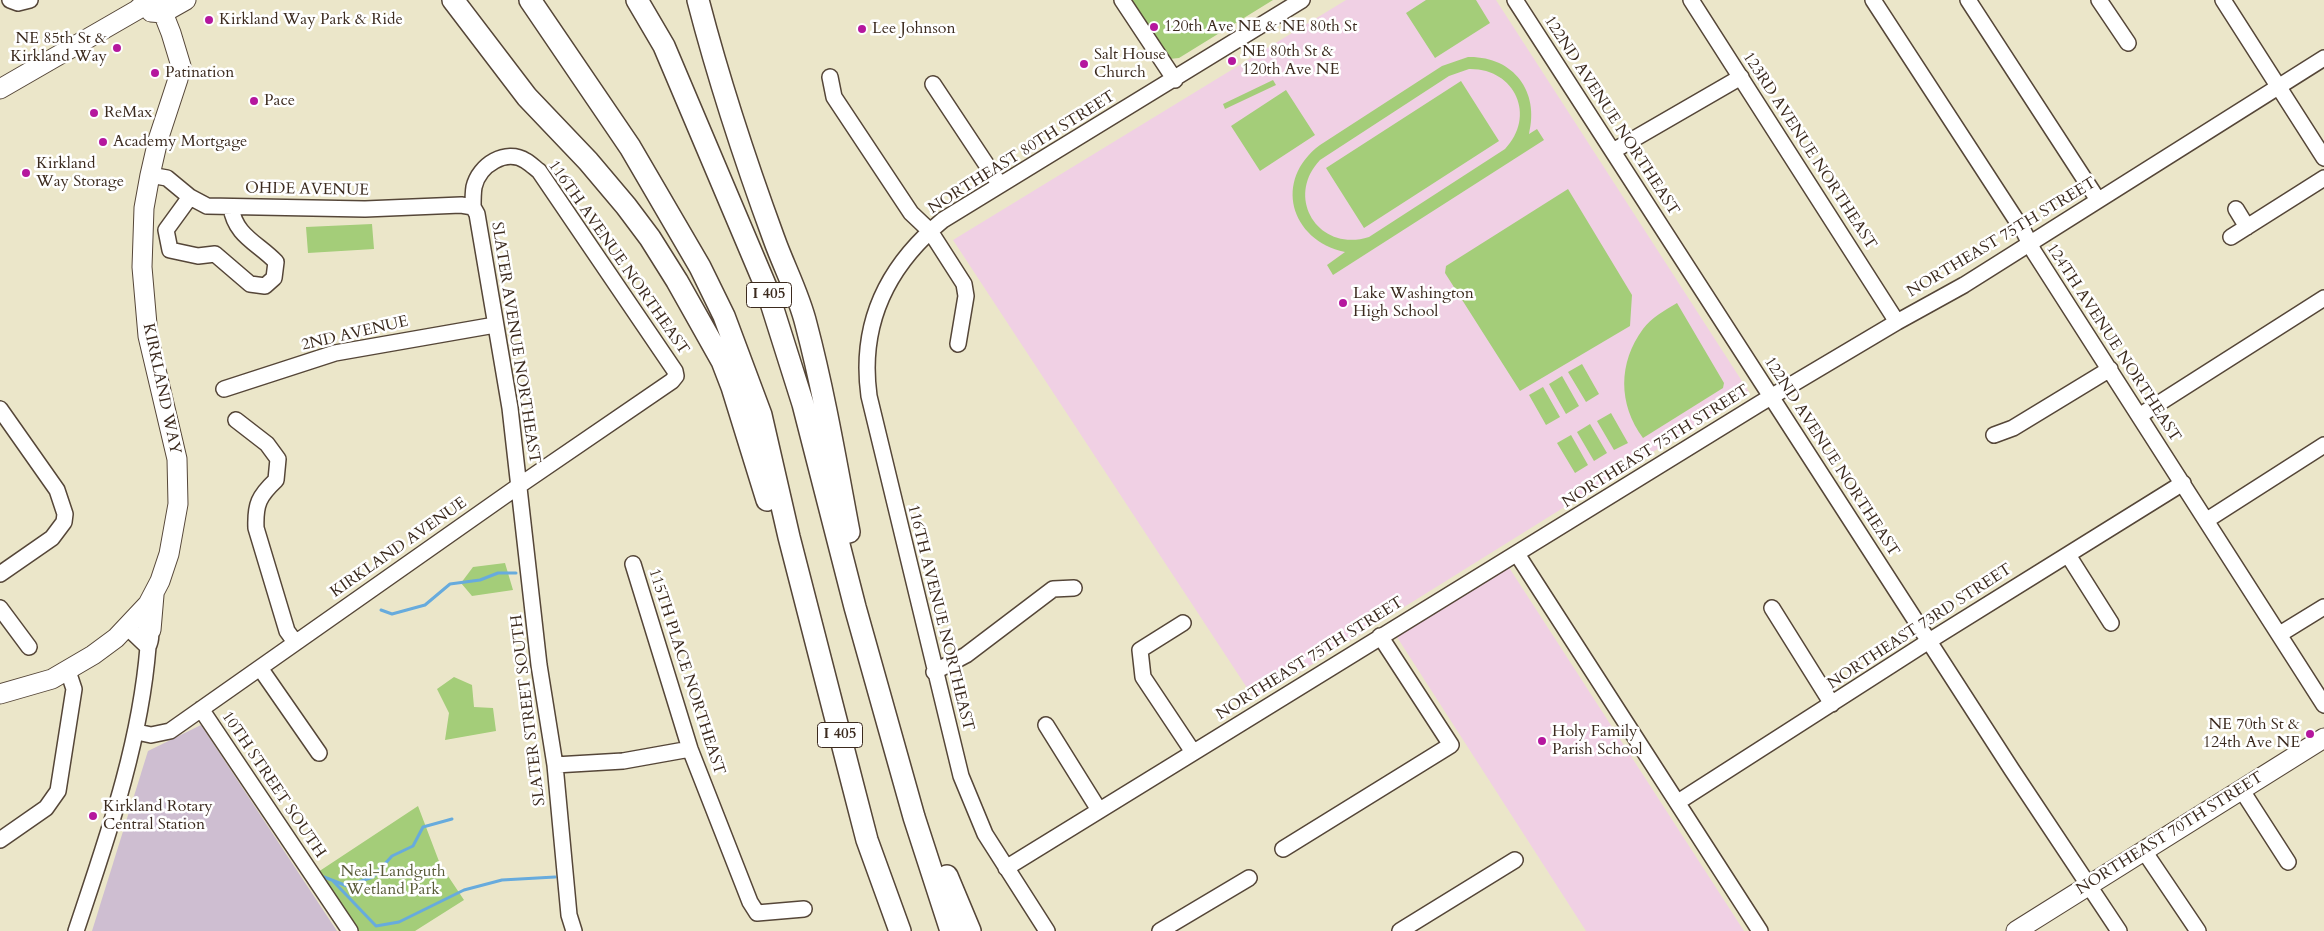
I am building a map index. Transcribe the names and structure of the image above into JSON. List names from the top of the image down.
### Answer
{
  "streets": {
    "highway": ["I 405"],
    "main road": ["KIRKLAND WAY", "NORTHEAST 70TH STREET"],
    "street": [
      "122ND AVENUE NORTHEAST",
      "123RD AVENUE NORTHEAST",
      "NORTHEAST 80TH STREET",
      "OHDE AVENUE",
      "NORTHEAST 75TH STREET",
      "116TH AVENUE NORTHEAST",
      "2ND AVENUE",
      "SLATER AVENUE NORTHEAST",
      "124TH AVENUE NORTHEAST",
      "KIRKLAND AVENUE",
      "NORTHEAST 73RD STREET",
      "115TH PLACE NORTHEAST",
      "SLATER STREET SOUTH",
      "10TH STREET SOUTH"
    ]
  },
  "crossings": [
    ["122ND AVENUE NORTHEAST", "NORTHEAST 75TH STREET"],
    ["122ND AVENUE NORTHEAST", "NORTHEAST 73RD STREET"],
    ["122ND AVENUE NORTHEAST", "NORTHEAST 70TH STREET"],
    ["123RD AVENUE NORTHEAST", "NORTHEAST 75TH STREET"],
    ["NORTHEAST 80TH STREET", "116TH AVENUE NORTHEAST"],
    ["OHDE AVENUE", "116TH AVENUE NORTHEAST"],
    ["OHDE AVENUE", "SLATER AVENUE NORTHEAST"],
    ["OHDE AVENUE", "KIRKLAND WAY"],
    ["NORTHEAST 75TH STREET", "116TH AVENUE NORTHEAST"],
    ["NORTHEAST 75TH STREET", "124TH AVENUE NORTHEAST"],
    ["116TH AVENUE NORTHEAST", "SLATER AVENUE NORTHEAST"],
    ["116TH AVENUE NORTHEAST", "KIRKLAND AVENUE"],
    ["2ND AVENUE", "SLATER AVENUE NORTHEAST"],
    ["SLATER AVENUE NORTHEAST", "KIRKLAND AVENUE"],
    ["SLATER AVENUE NORTHEAST", "SLATER STREET SOUTH"],
    ["124TH AVENUE NORTHEAST", "NORTHEAST 73RD STREET"],
    ["KIRKLAND AVENUE", "SLATER STREET SOUTH"],
    ["KIRKLAND AVENUE", "10TH STREET SOUTH"]
  ],
  "parks": ["Neal-Landguth Wetland Park"],
  "places": [
    "Kirkland Way Park & Ride",
    "120th Ave NE & NE 80th St",
    "Lee Johnson",
    "NE 85th St & Kirkland Way",
    "NE 80th St & 120th Ave NE",
    "Salt House Church",
    "Patination",
    "Pace",
    "ReMax",
    "Academy Mortgage",
    "Kirkland Way Storage",
    "Lake Washington High School",
    "NE 70th St & 124th Ave NE",
    "Holy Family Parish School",
    "Kirkland Rotary Central Station"
  ]
}
